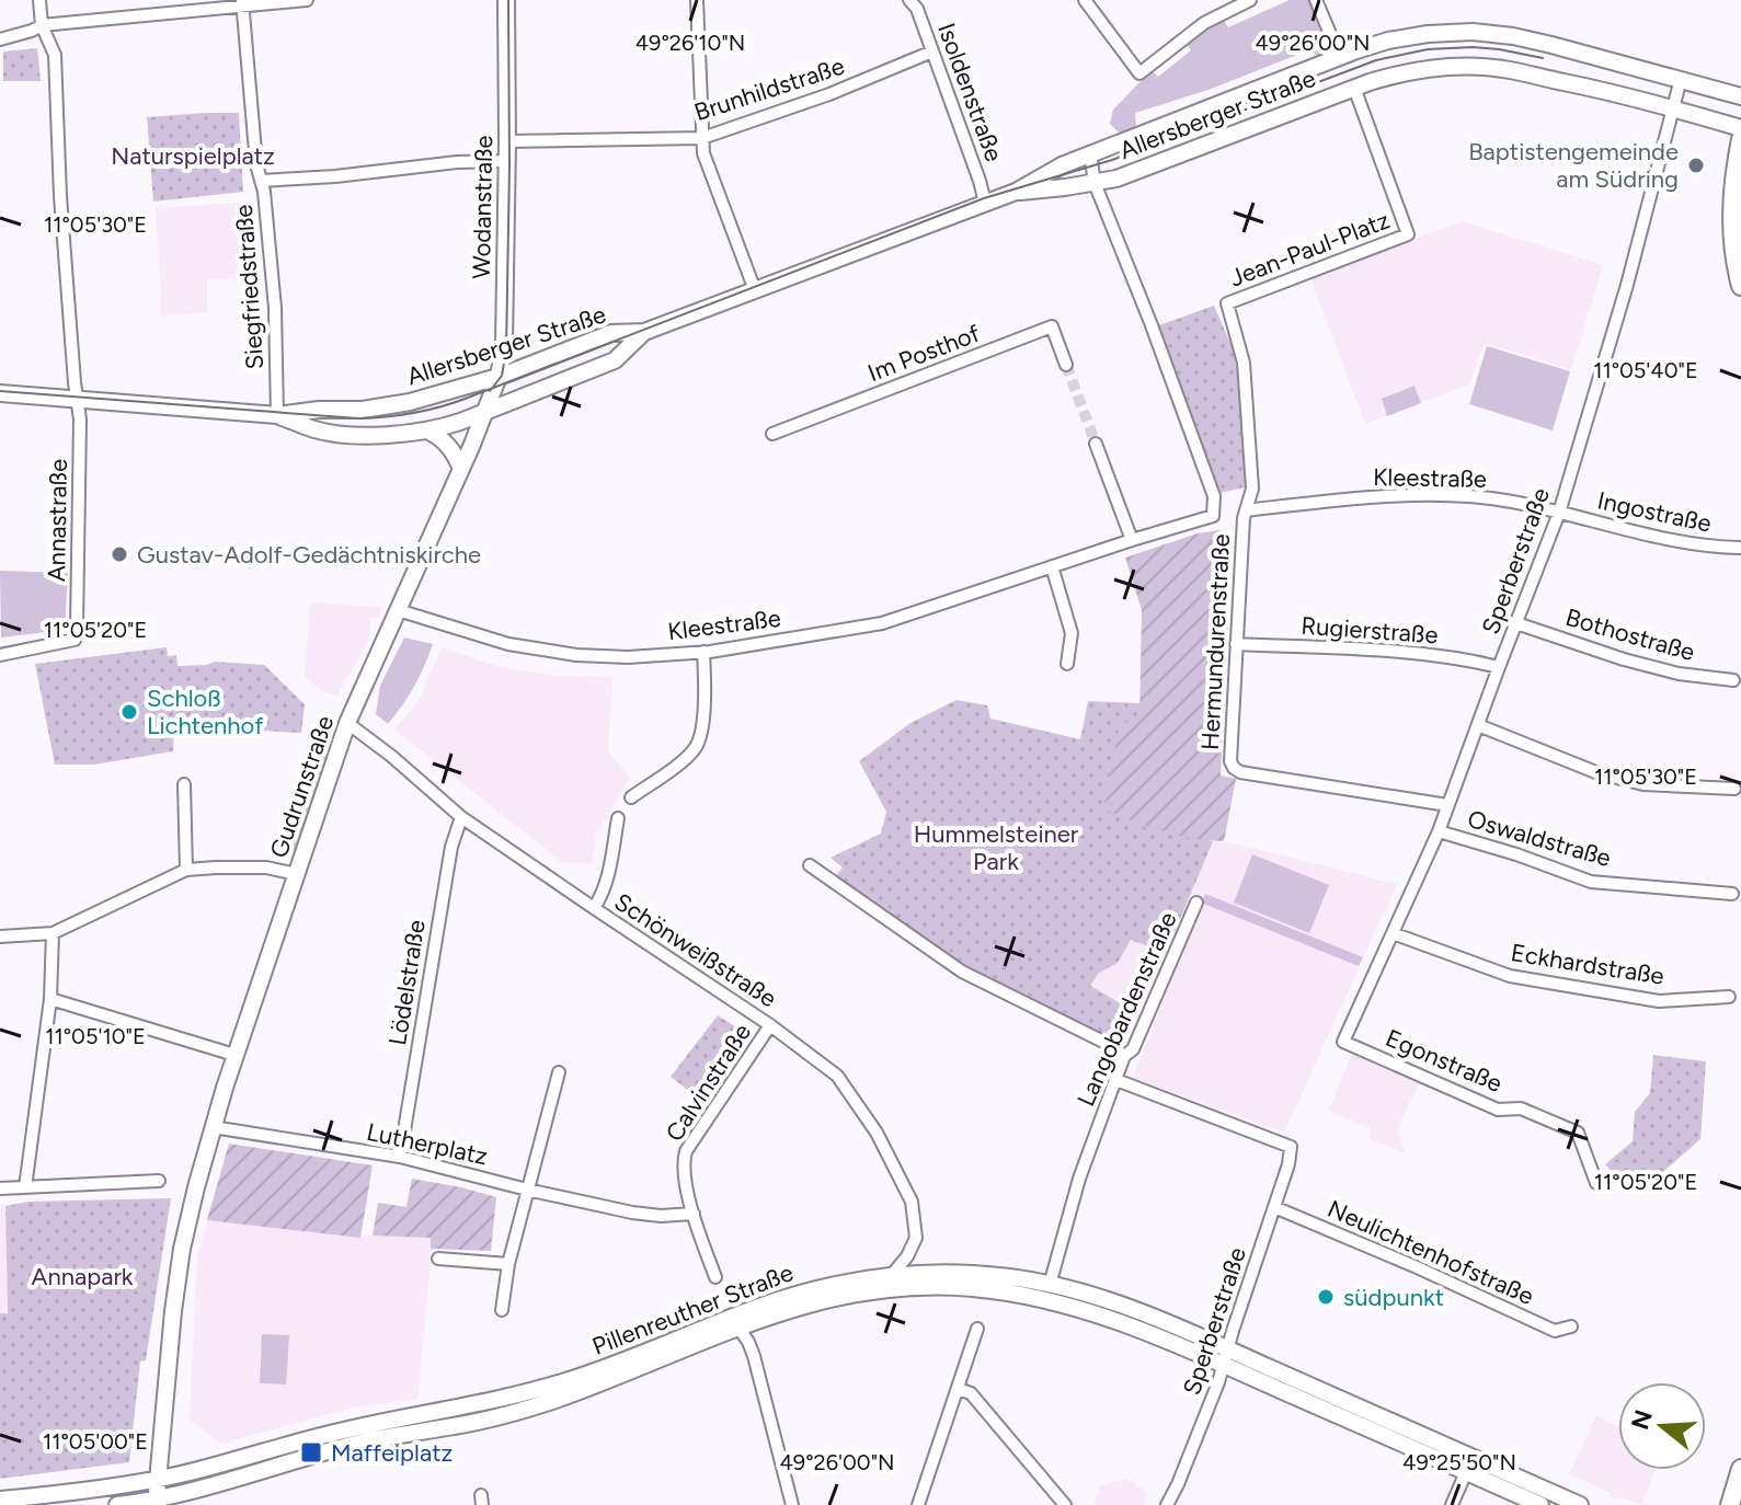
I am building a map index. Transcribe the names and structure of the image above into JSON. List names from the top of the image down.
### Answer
{
  "streets": {
    "main road": [
      "Allersberger Straße",
      "Wodanstraße",
      "Gudrunstraße",
      "Pillenreuther Straße"
    ],
    "street": [
      "Brunhildstraße",
      "Isoldenstraße",
      "Jean-Paul-Platz",
      "Siegfriedstraße",
      "Im Posthof",
      "Kleestraße",
      "Ingostraße",
      "Annastraße",
      "Sperberstraße",
      "Rugierstraße",
      "Bothostraße",
      "Hermundurenstraße",
      "Oswaldstraße",
      "Schönweißstraße",
      "Eckhardstraße",
      "Lödelstraße",
      "Langobardenstraße",
      "Egonstraße",
      "Calvinstraße",
      "Lutherplatz",
      "Neulichtenhofstraße"
    ]
  },
  "crossings": [
    ["Brunhildstraße", "Isoldenstraße"],
    ["Brunhildstraße", "Wodanstraße"],
    ["Isoldenstraße", "Allersberger Straße"],
    ["Allersberger Straße", "Wodanstraße"],
    ["Allersberger Straße", "Jean-Paul-Platz"],
    ["Allersberger Straße", "Siegfriedstraße"],
    ["Allersberger Straße", "Kleestraße"],
    ["Allersberger Straße", "Annastraße"],
    ["Allersberger Straße", "Sperberstraße"],
    ["Allersberger Straße", "Gudrunstraße"],
    ["Wodanstraße", "Gudrunstraße"],
    ["Jean-Paul-Platz", "Kleestraße"],
    ["Jean-Paul-Platz", "Hermundurenstraße"],
    ["Kleestraße", "Ingostraße"],
    ["Kleestraße", "Sperberstraße"],
    ["Kleestraße", "Hermundurenstraße"],
    ["Kleestraße", "Gudrunstraße"],
    ["Ingostraße", "Sperberstraße"],
    ["Sperberstraße", "Rugierstraße"],
    ["Sperberstraße", "Bothostraße"],
    ["Sperberstraße", "Hermundurenstraße"],
    ["Sperberstraße", "Oswaldstraße"],
    ["Sperberstraße", "Eckhardstraße"],
    ["Sperberstraße", "Langobardenstraße"],
    ["Sperberstraße", "Egonstraße"],
    ["Sperberstraße", "Neulichtenhofstraße"],
    ["Sperberstraße", "Pillenreuther Straße"],
    ["Rugierstraße", "Hermundurenstraße"],
    ["Gudrunstraße", "Schönweißstraße"],
    ["Gudrunstraße", "Lutherplatz"],
    ["Gudrunstraße", "Pillenreuther Straße"],
    ["Schönweißstraße", "Lödelstraße"],
    ["Schönweißstraße", "Calvinstraße"],
    ["Schönweißstraße", "Pillenreuther Straße"],
    ["Lödelstraße", "Lutherplatz"],
    ["Langobardenstraße", "Pillenreuther Straße"]
  ],
  "parks": ["Naturspielplatz", "Hummelsteiner Park", "Annapark"],
  "places": {
    "other": [
      "Baptistengemeinde am Südring",
      "Gustav-Adolf-Gedächtniskirche",
      "Schloß Lichtenhof",
      "südpunkt"
    ],
    "transit": ["Maffeiplatz"]
  },
  "north": "left",
  "coordinates": [
    "49°26'10\"N",
    "49°26'00\"N",
    "11°05'30\"E",
    "11°05'40\"E",
    "11°05'20\"E",
    "11°05'10\"E",
    "11°05'00\"E",
    "49°25'50\"N"
  ]
}
